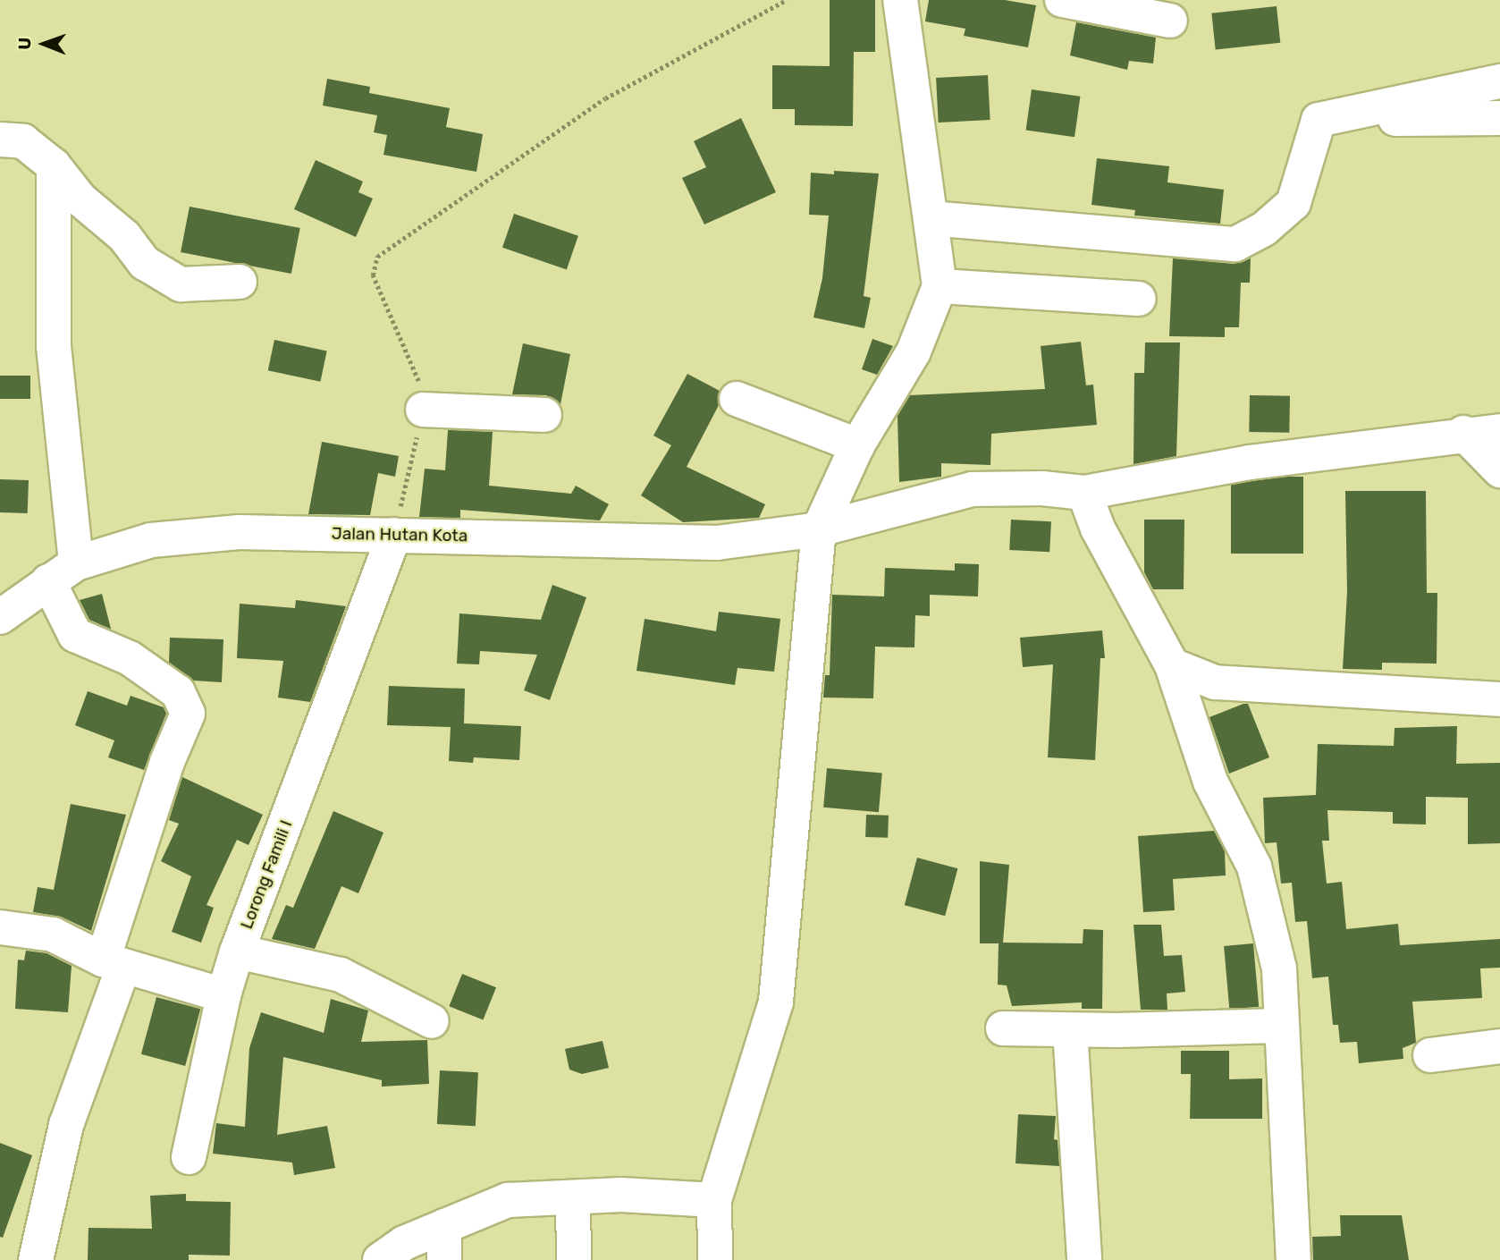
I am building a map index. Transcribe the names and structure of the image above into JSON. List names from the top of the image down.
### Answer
{
  "streets": {
    "street": ["Jalan Hutan Kota", "Lorong Famili I"]
  },
  "crossings": [
    ["Jalan Hutan Kota", "Lorong Famili I"]
  ],
  "north": "left"
}
